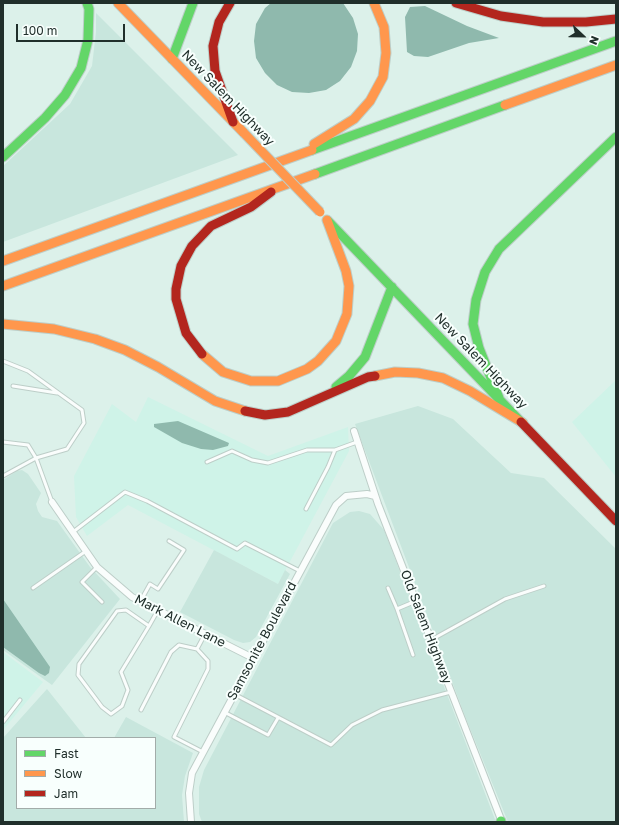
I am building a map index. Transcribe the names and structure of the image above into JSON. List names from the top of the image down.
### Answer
{
  "streets": {
    "main road": ["New Salem Highway"],
    "street": ["Mark Allen Lane", "Old Salem Highway", "Samsonite Boulevard"]
  },
  "crossings": [
    ["Mark Allen Lane", "Samsonite Boulevard"],
    ["Old Salem Highway", "Samsonite Boulevard"]
  ],
  "legend": ["Fast", "Slow", "Jam"],
  "scale_bar": "100 m",
  "north": "right"
}
